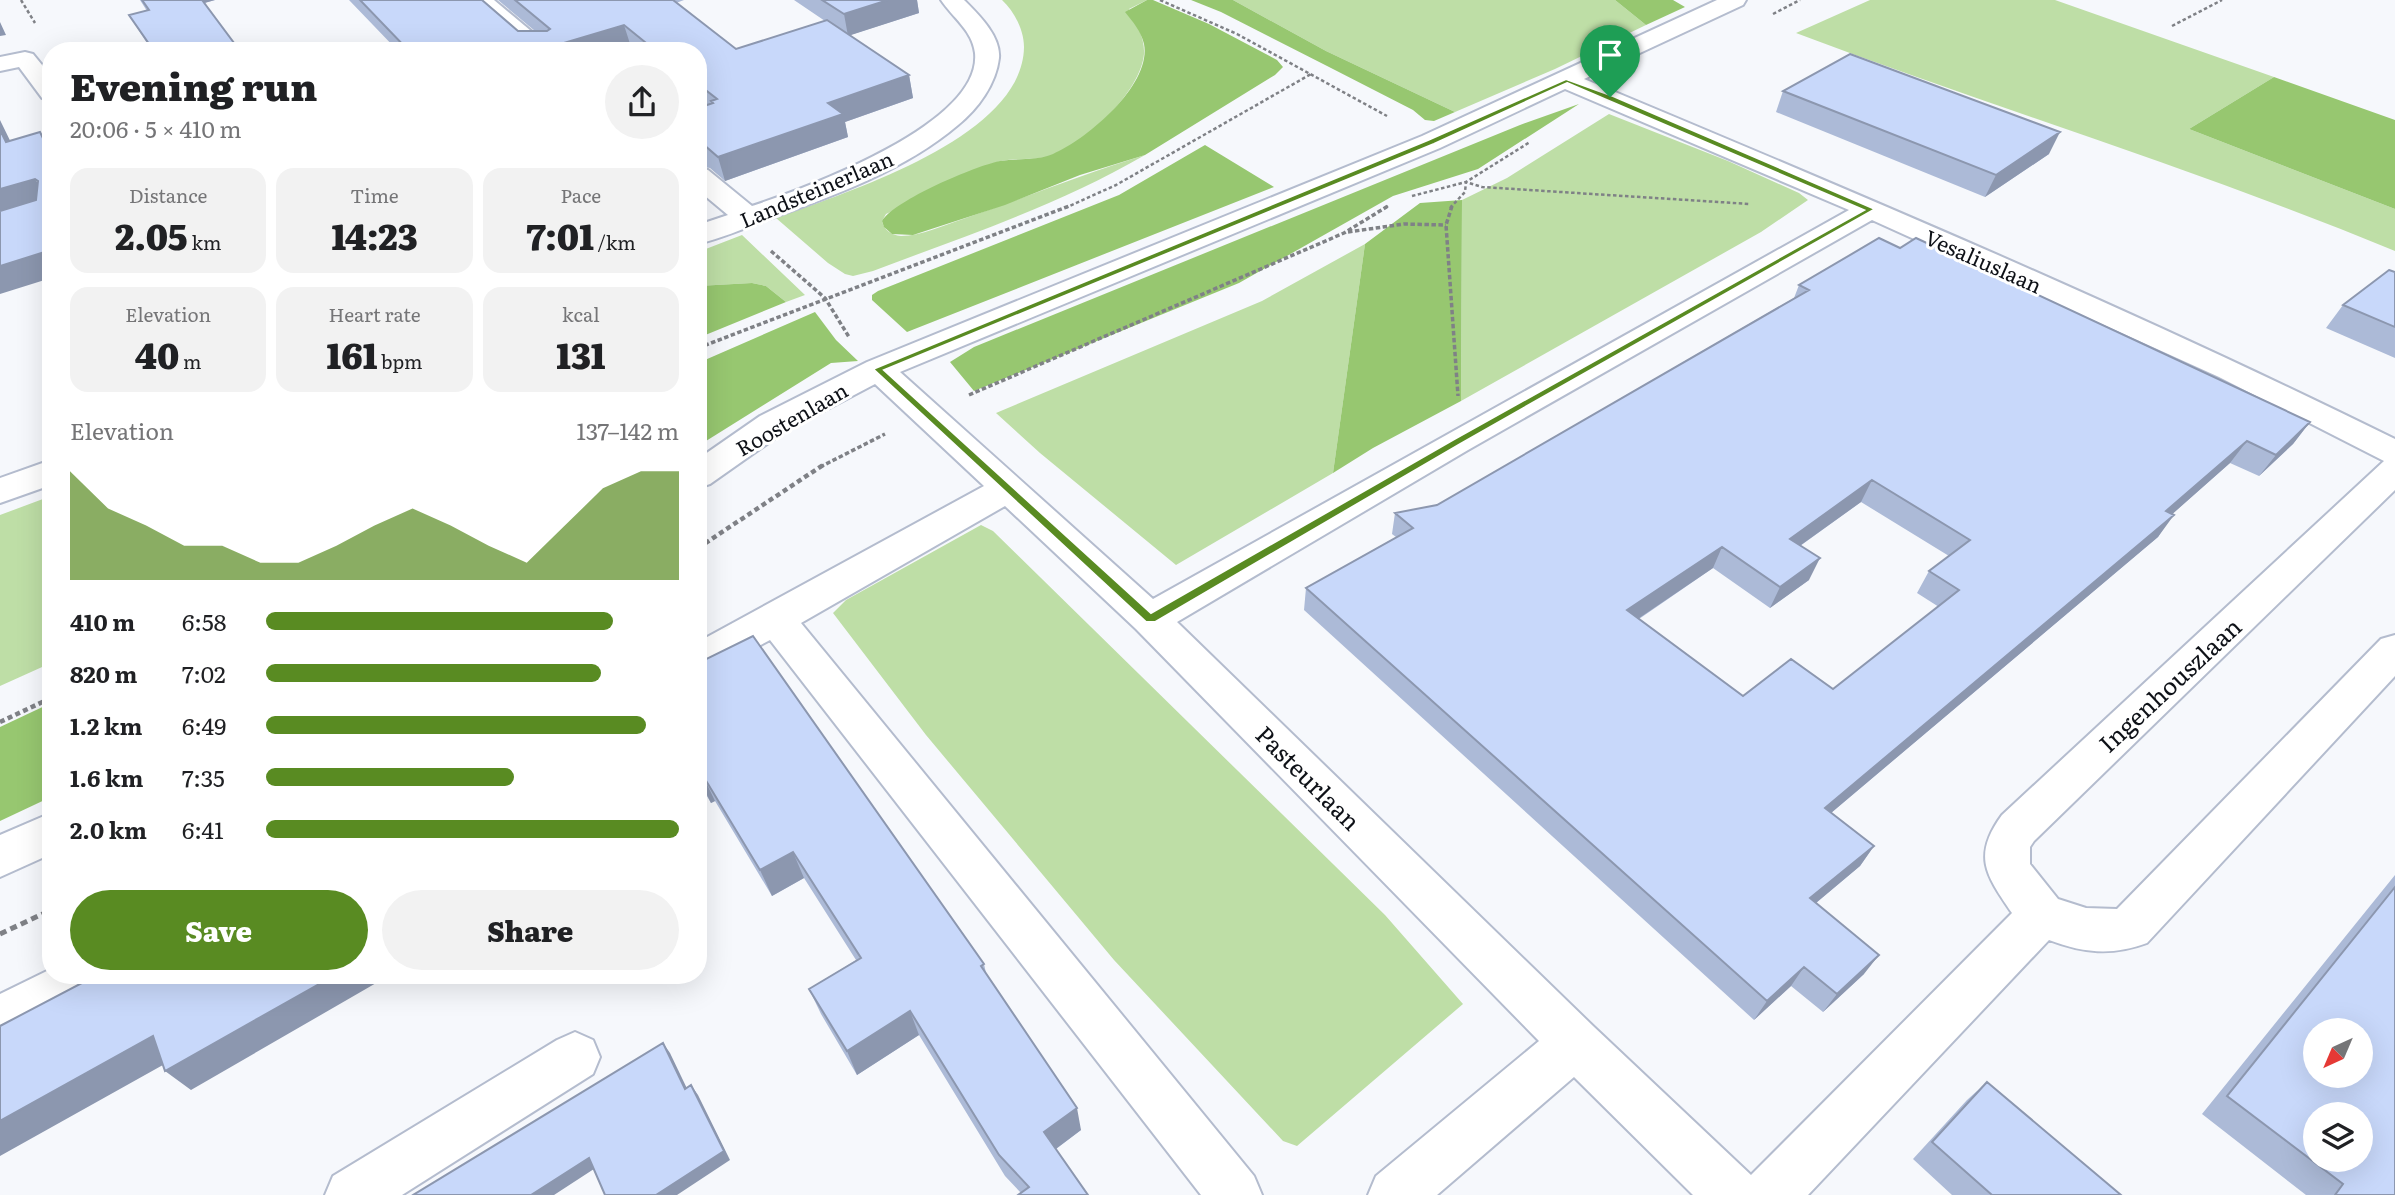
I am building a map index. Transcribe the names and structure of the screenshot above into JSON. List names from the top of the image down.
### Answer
{
  "streets": {
    "street": [
      "Landsteinerlaan",
      "Vesaliuslaan",
      "Roostenlaan",
      "Ingenhouszlaan",
      "Pasteurlaan"
    ]
  },
  "crossings": [
    ["Vesaliuslaan", "Roostenlaan"],
    ["Roostenlaan", "Pasteurlaan"]
  ],
  "north": "bottom left",
  "page": {
    "heading": ["Evening run", "20:06 · 5 × 410 m"],
    "stats": [
      ["Distance", "2.05 km"],
      ["Time", "14:23"],
      ["Pace", "7:01 /km"],
      ["Elevation", "40 m"],
      ["Heart rate", "161 bpm"],
      ["kcal", "131"]
    ],
    "chart": ["Elevation", "137–142 m"],
    "list": [
      {
        "name": "410 m",
        "note": "6:58"
      },
      {
        "name": "820 m",
        "note": "7:02"
      },
      {
        "name": "1.2 km",
        "note": "6:49"
      },
      {
        "name": "1.6 km",
        "note": "7:35"
      },
      {
        "name": "2.0 km",
        "note": "6:41"
      }
    ],
    "buttons": ["Save", "Share"]
  }
}
